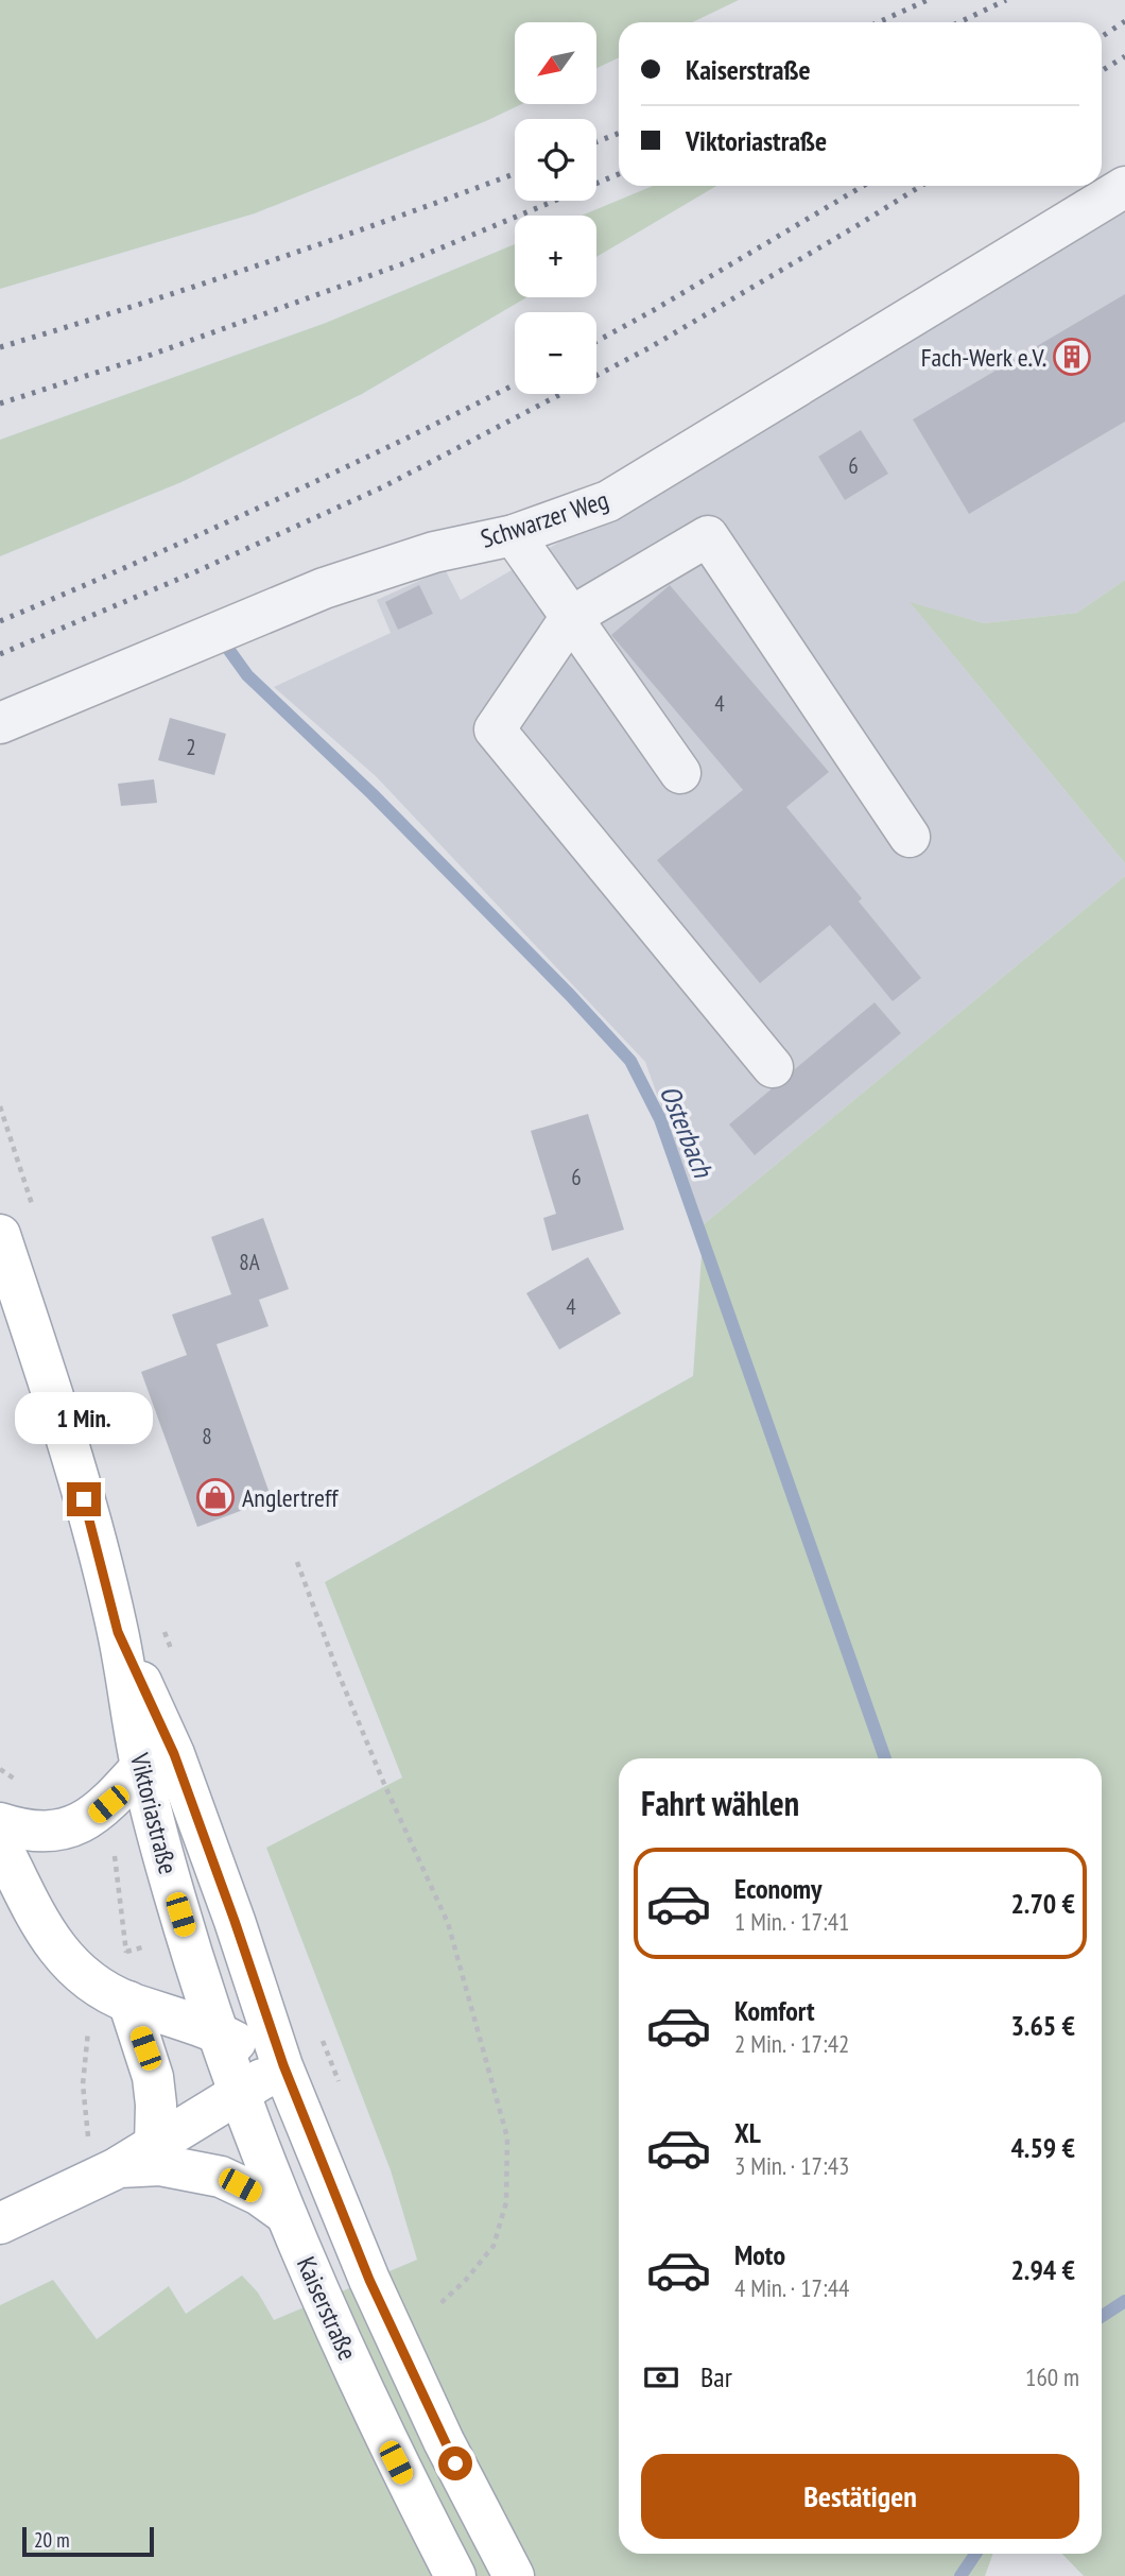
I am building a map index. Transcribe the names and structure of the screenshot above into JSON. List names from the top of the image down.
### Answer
{
  "streets": {
    "main road": ["Viktoriastraße", "Kaiserstraße"],
    "street": ["Schwarzer Weg"]
  },
  "crossings": [
    ["Viktoriastraße", "Kaiserstraße"]
  ],
  "water": ["Osterbach"],
  "places": {
    "building": ["Fach-Werk e.V."],
    "shop": ["Anglertreff"]
  },
  "house_numbers": [
    "6",
    "4",
    "2",
    "6",
    "8A",
    "4",
    "8"
  ],
  "scale_bar": "20 m",
  "north": "bottom left",
  "page": {
    "map_buttons": ["+", "−"],
    "banner": ["Kaiserstraße", "Viktoriastraße"],
    "bubble": "1 Min.",
    "heading": "Fahrt wählen",
    "list": [
      {
        "name": "Economy",
        "note": "1 Min. · 17:41",
        "value": "2.70 €"
      },
      {
        "name": "Komfort",
        "note": "2 Min. · 17:42",
        "value": "3.65 €"
      },
      {
        "name": "XL",
        "note": "3 Min. · 17:43",
        "value": "4.59 €"
      },
      {
        "name": "Moto",
        "note": "4 Min. · 17:44",
        "value": "2.94 €"
      }
    ],
    "pay": ["Bar", "160 m"],
    "buttons": "Bestätigen",
    "scale": "20 m"
  }
}
